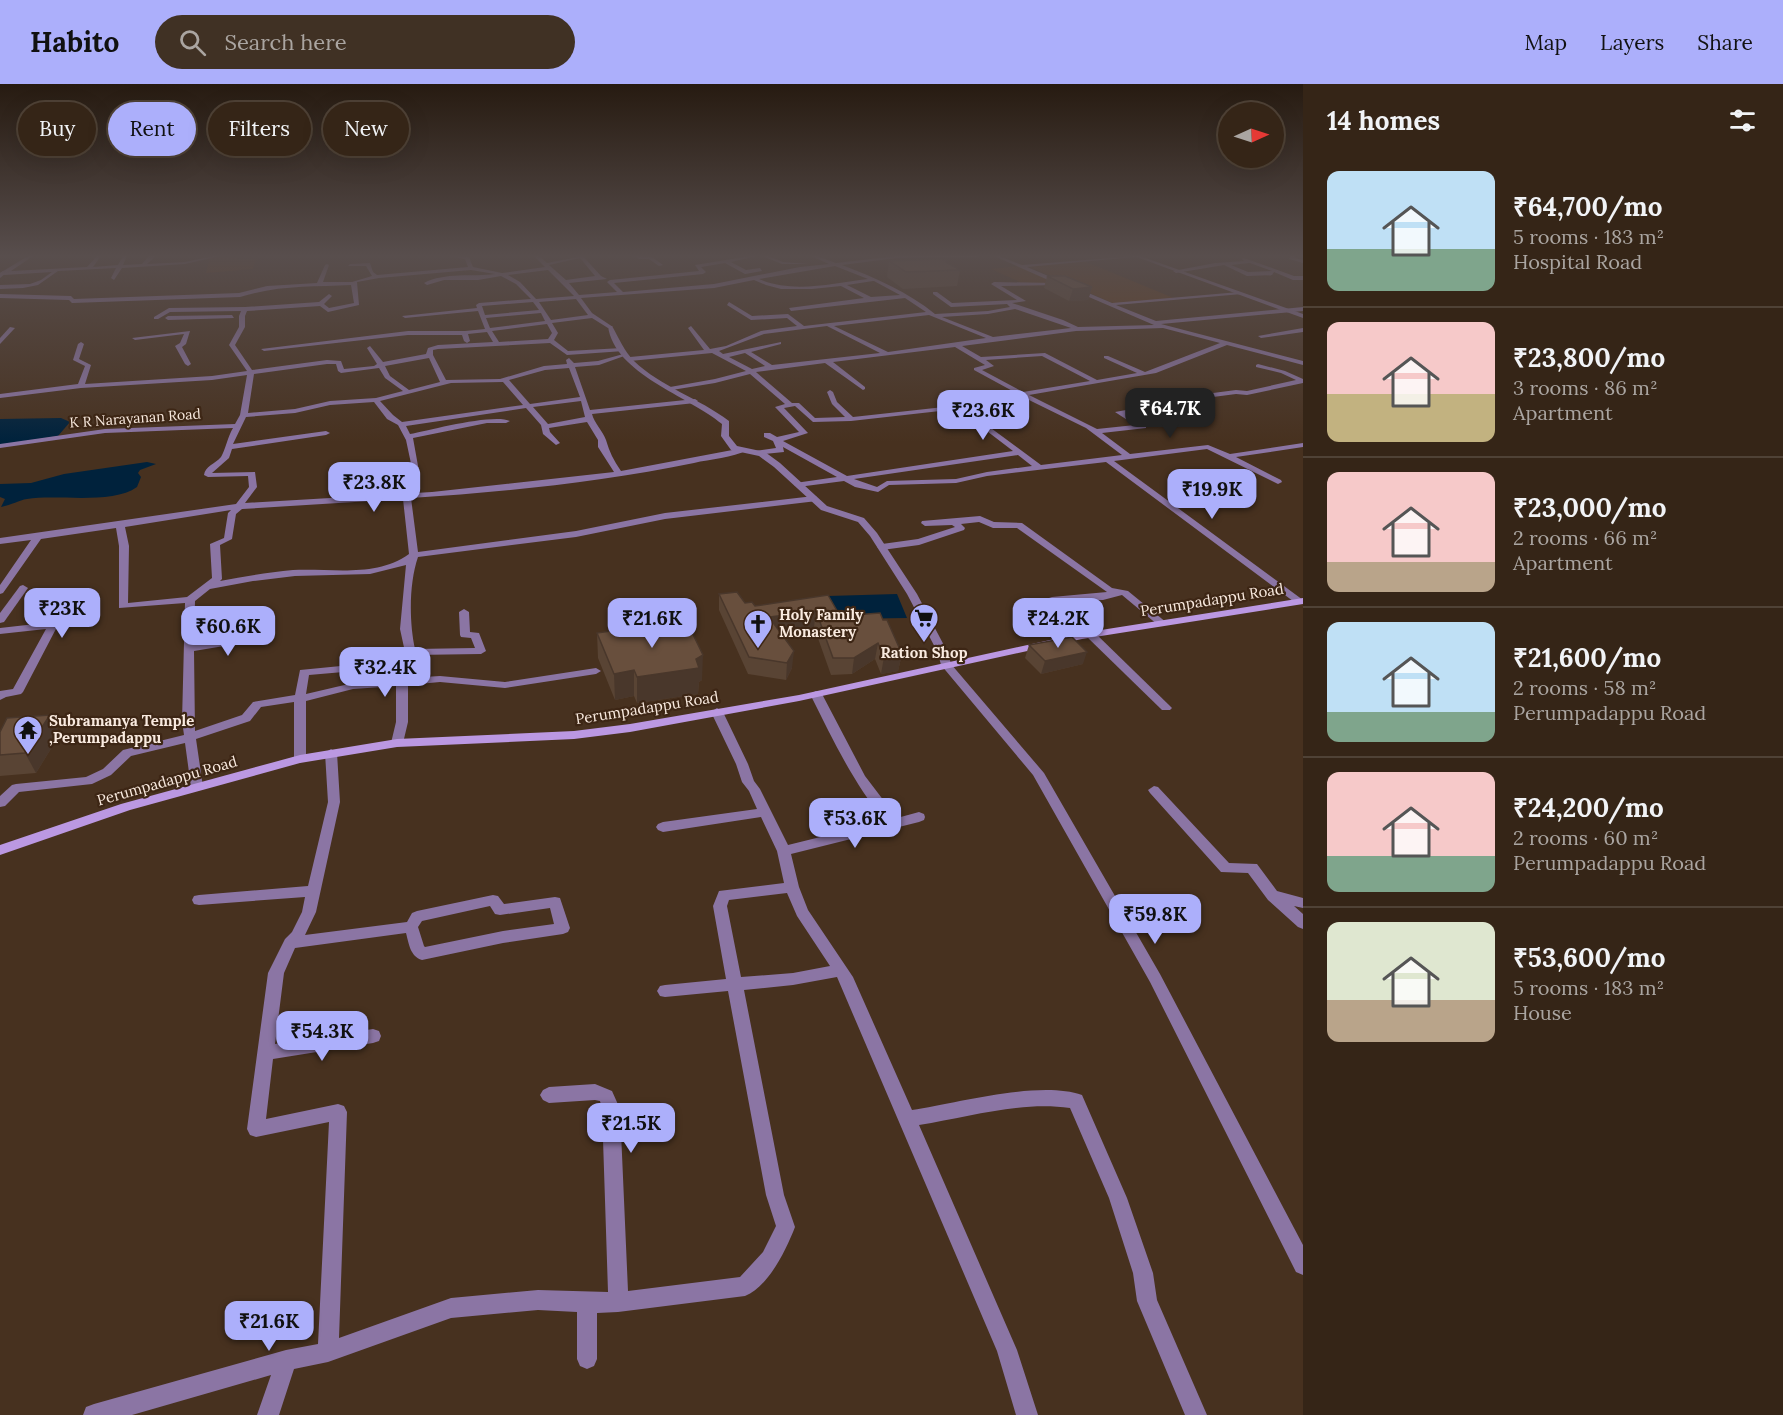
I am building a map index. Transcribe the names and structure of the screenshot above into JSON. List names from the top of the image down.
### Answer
{
  "streets": {
    "main road": ["Perumpadappu Road"],
    "street": ["K R Narayanan Road"]
  },
  "places": {
    "supermarket": ["Ration Shop"],
    "church": ["Holy Family Monastery"],
    "temple": ["Subramanya Temple ,Perumpadappu"]
  },
  "north": "right",
  "page": {
    "header": "Habito",
    "search": "Search here",
    "nav": ["Map", "Layers", "Share"],
    "heading": "14 homes",
    "chip": [
      "Buy",
      "Rent",
      "Filters",
      "New"
    ],
    "list": [
      {
        "name": "₹64,700/mo",
        "note": "5 rooms · 183 m² · Hospital Road"
      },
      {
        "name": "₹23,800/mo",
        "note": "3 rooms · 86 m² · Apartment"
      },
      {
        "name": "₹23,000/mo",
        "note": "2 rooms · 66 m² · Apartment"
      },
      {
        "name": "₹21,600/mo",
        "note": "2 rooms · 58 m² · Perumpadappu Road"
      },
      {
        "name": "₹24,200/mo",
        "note": "2 rooms · 60 m² · Perumpadappu Road"
      },
      {
        "name": "₹53,600/mo",
        "note": "5 rooms · 183 m² · House"
      }
    ],
    "price": [
      "₹64.7K",
      "₹23.6K",
      "₹23.8K",
      "₹19.9K",
      "₹23K",
      "₹21.6K",
      "₹24.2K",
      "₹60.6K",
      "₹32.4K",
      "₹53.6K",
      "₹59.8K",
      "₹54.3K",
      "₹21.5K",
      "₹21.6K"
    ]
  }
}
